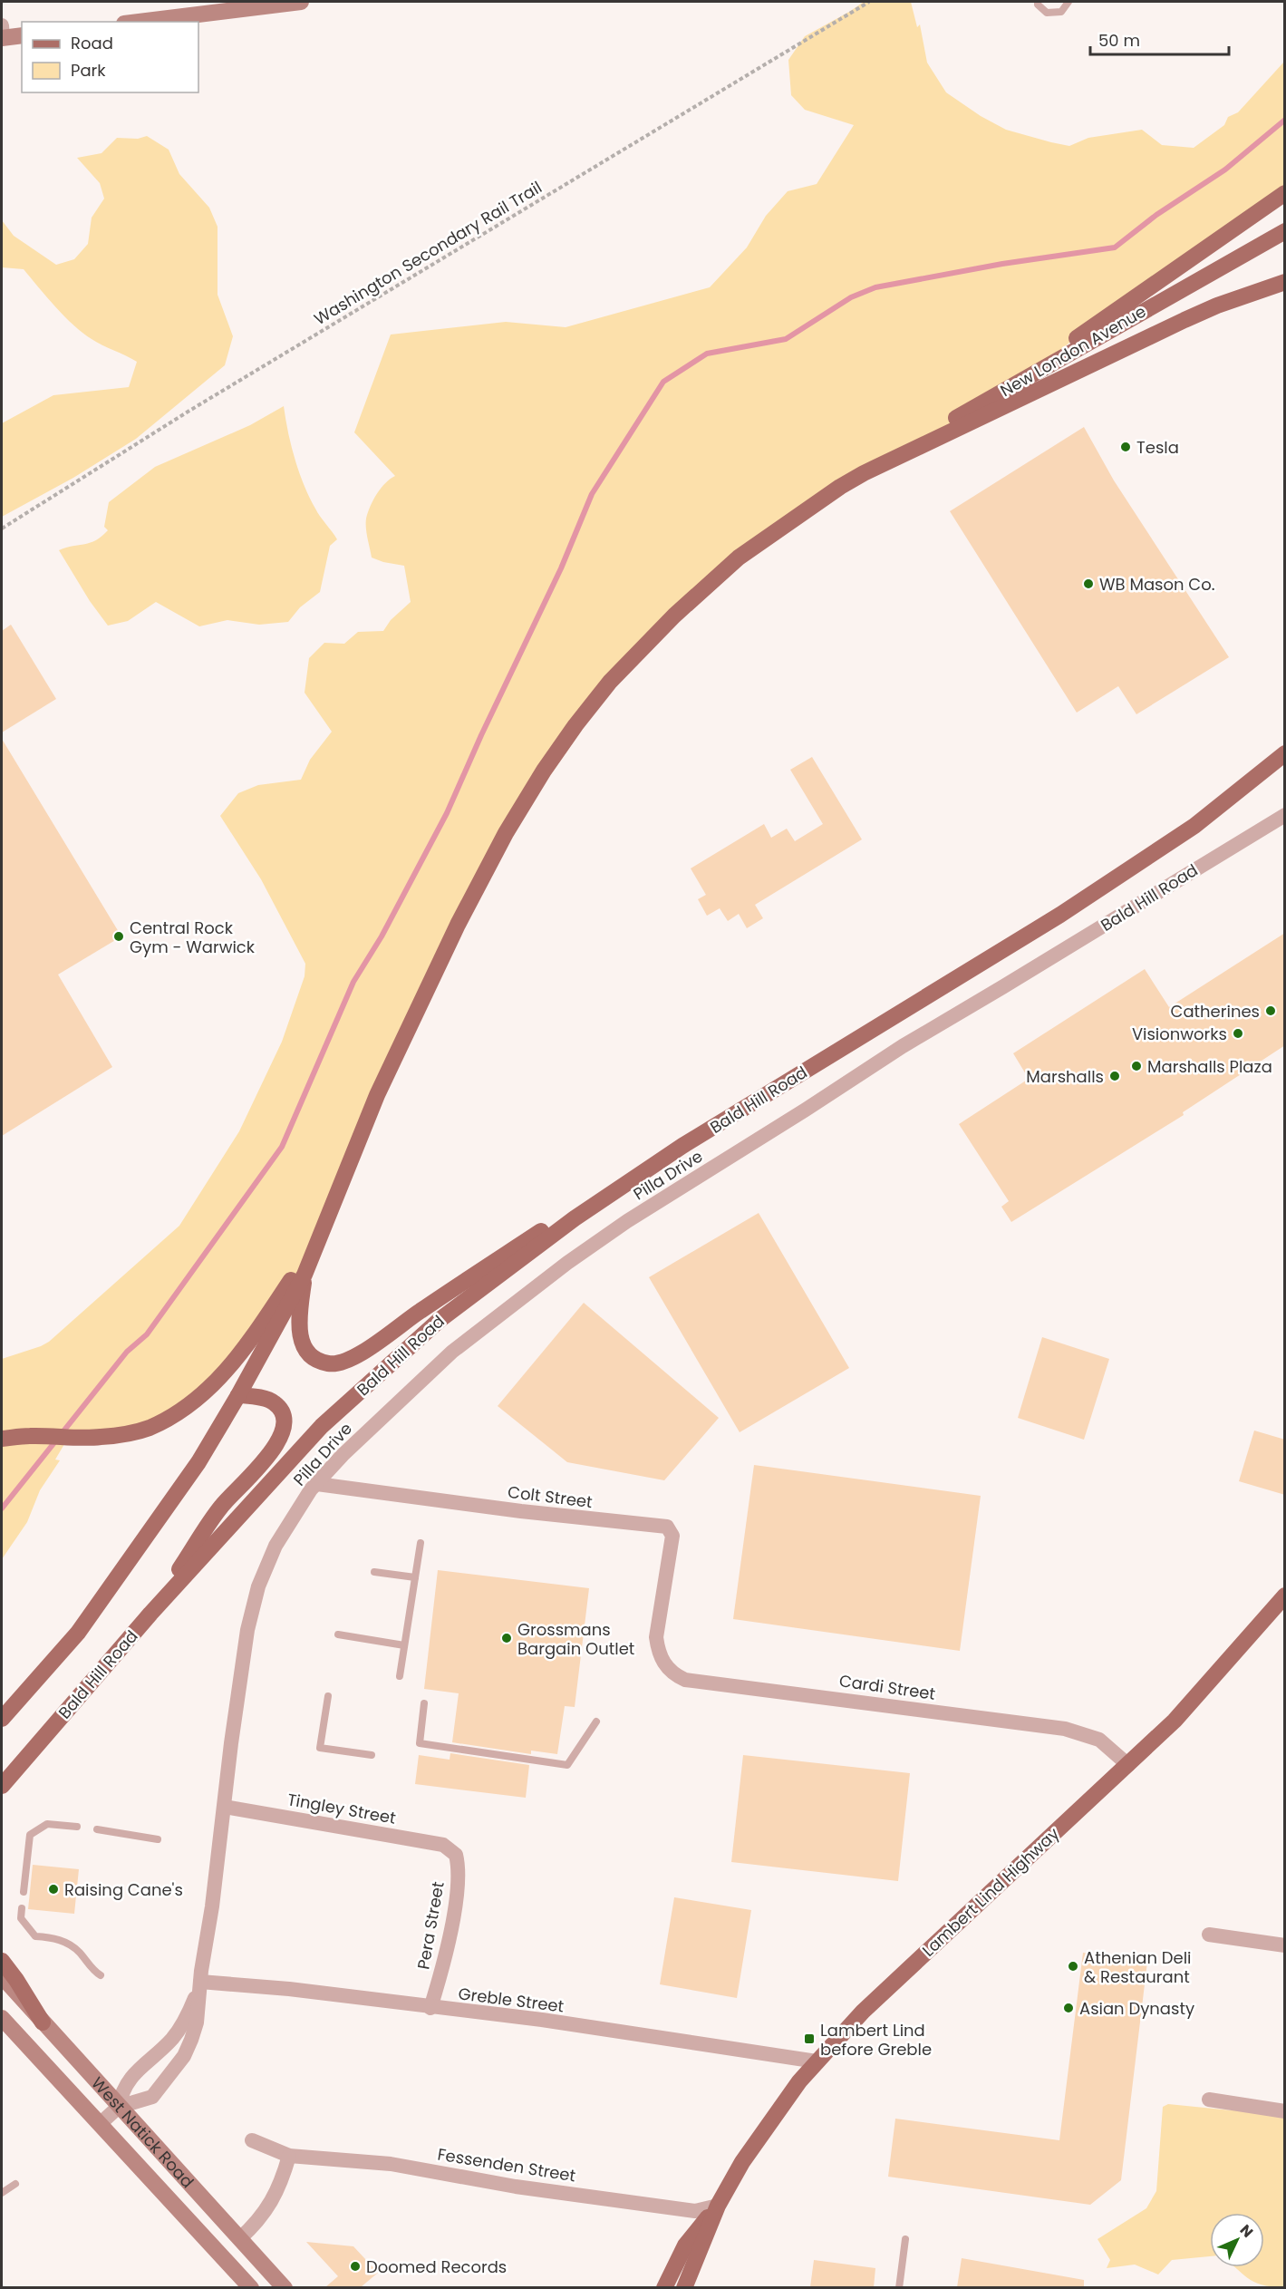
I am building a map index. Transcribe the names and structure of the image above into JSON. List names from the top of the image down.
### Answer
{
  "streets": {
    "main road": [
      "New London Avenue",
      "Bald Hill Road",
      "Lambert Lind Highway",
      "West Natick Road"
    ],
    "street": [
      "Pilla Drive",
      "Colt Street",
      "Cardi Street",
      "Tingley Street",
      "Pera Street",
      "Greble Street",
      "Fessenden Street"
    ],
    "path": ["Washington Secondary Rail Trail"]
  },
  "crossings": [
    ["Bald Hill Road", "Pilla Drive"],
    ["Pilla Drive", "Colt Street"],
    ["Pilla Drive", "Tingley Street"],
    ["Pilla Drive", "Greble Street"],
    ["Pilla Drive", "West Natick Road"],
    ["Colt Street", "Cardi Street"],
    ["Cardi Street", "Lambert Lind Highway"],
    ["Tingley Street", "Pera Street"],
    ["Lambert Lind Highway", "Greble Street"],
    ["Lambert Lind Highway", "Fessenden Street"],
    ["Pera Street", "Greble Street"]
  ],
  "places": {
    "other": [
      "Tesla",
      "WB Mason Co.",
      "Central Rock Gym - Warwick",
      "Catherines",
      "Visionworks",
      "Marshalls Plaza",
      "Marshalls",
      "Grossmans Bargain Outlet",
      "Raising Cane's",
      "Athenian Deli & Restaurant",
      "Asian Dynasty",
      "Doomed Records"
    ],
    "transit": ["Lambert Lind before Greble"]
  },
  "legend": ["Road", "Park"],
  "scale_bar": "50 m",
  "north": "top right"
}
